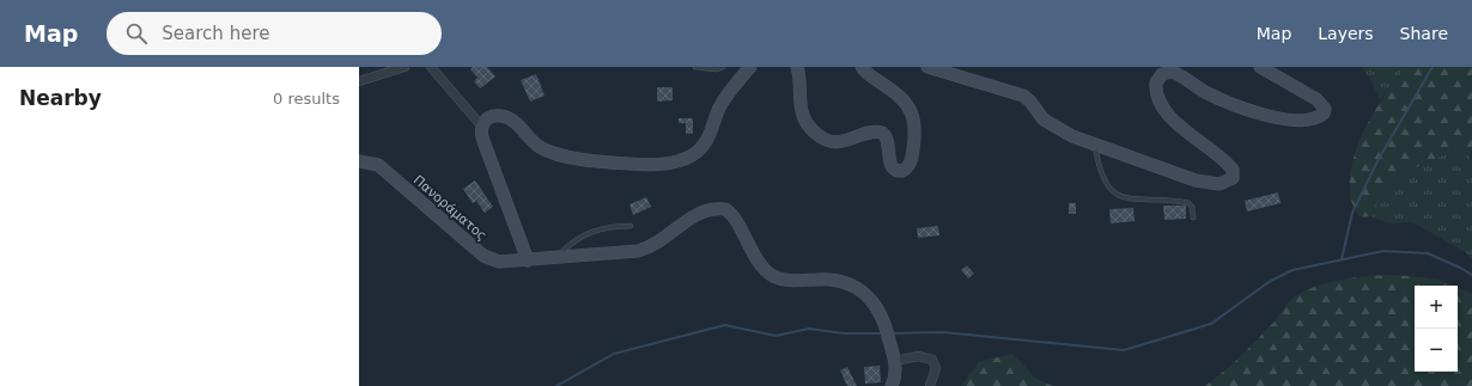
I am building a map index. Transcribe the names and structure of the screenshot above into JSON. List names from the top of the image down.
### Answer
{
  "streets": {
    "street": ["Πανοράματος"]
  },
  "page": {
    "header": "Map",
    "search": "Search here",
    "nav": ["Map", "Layers", "Share"],
    "heading": ["Nearby", "0 results"],
    "map_buttons": ["+", "−"]
  }
}
